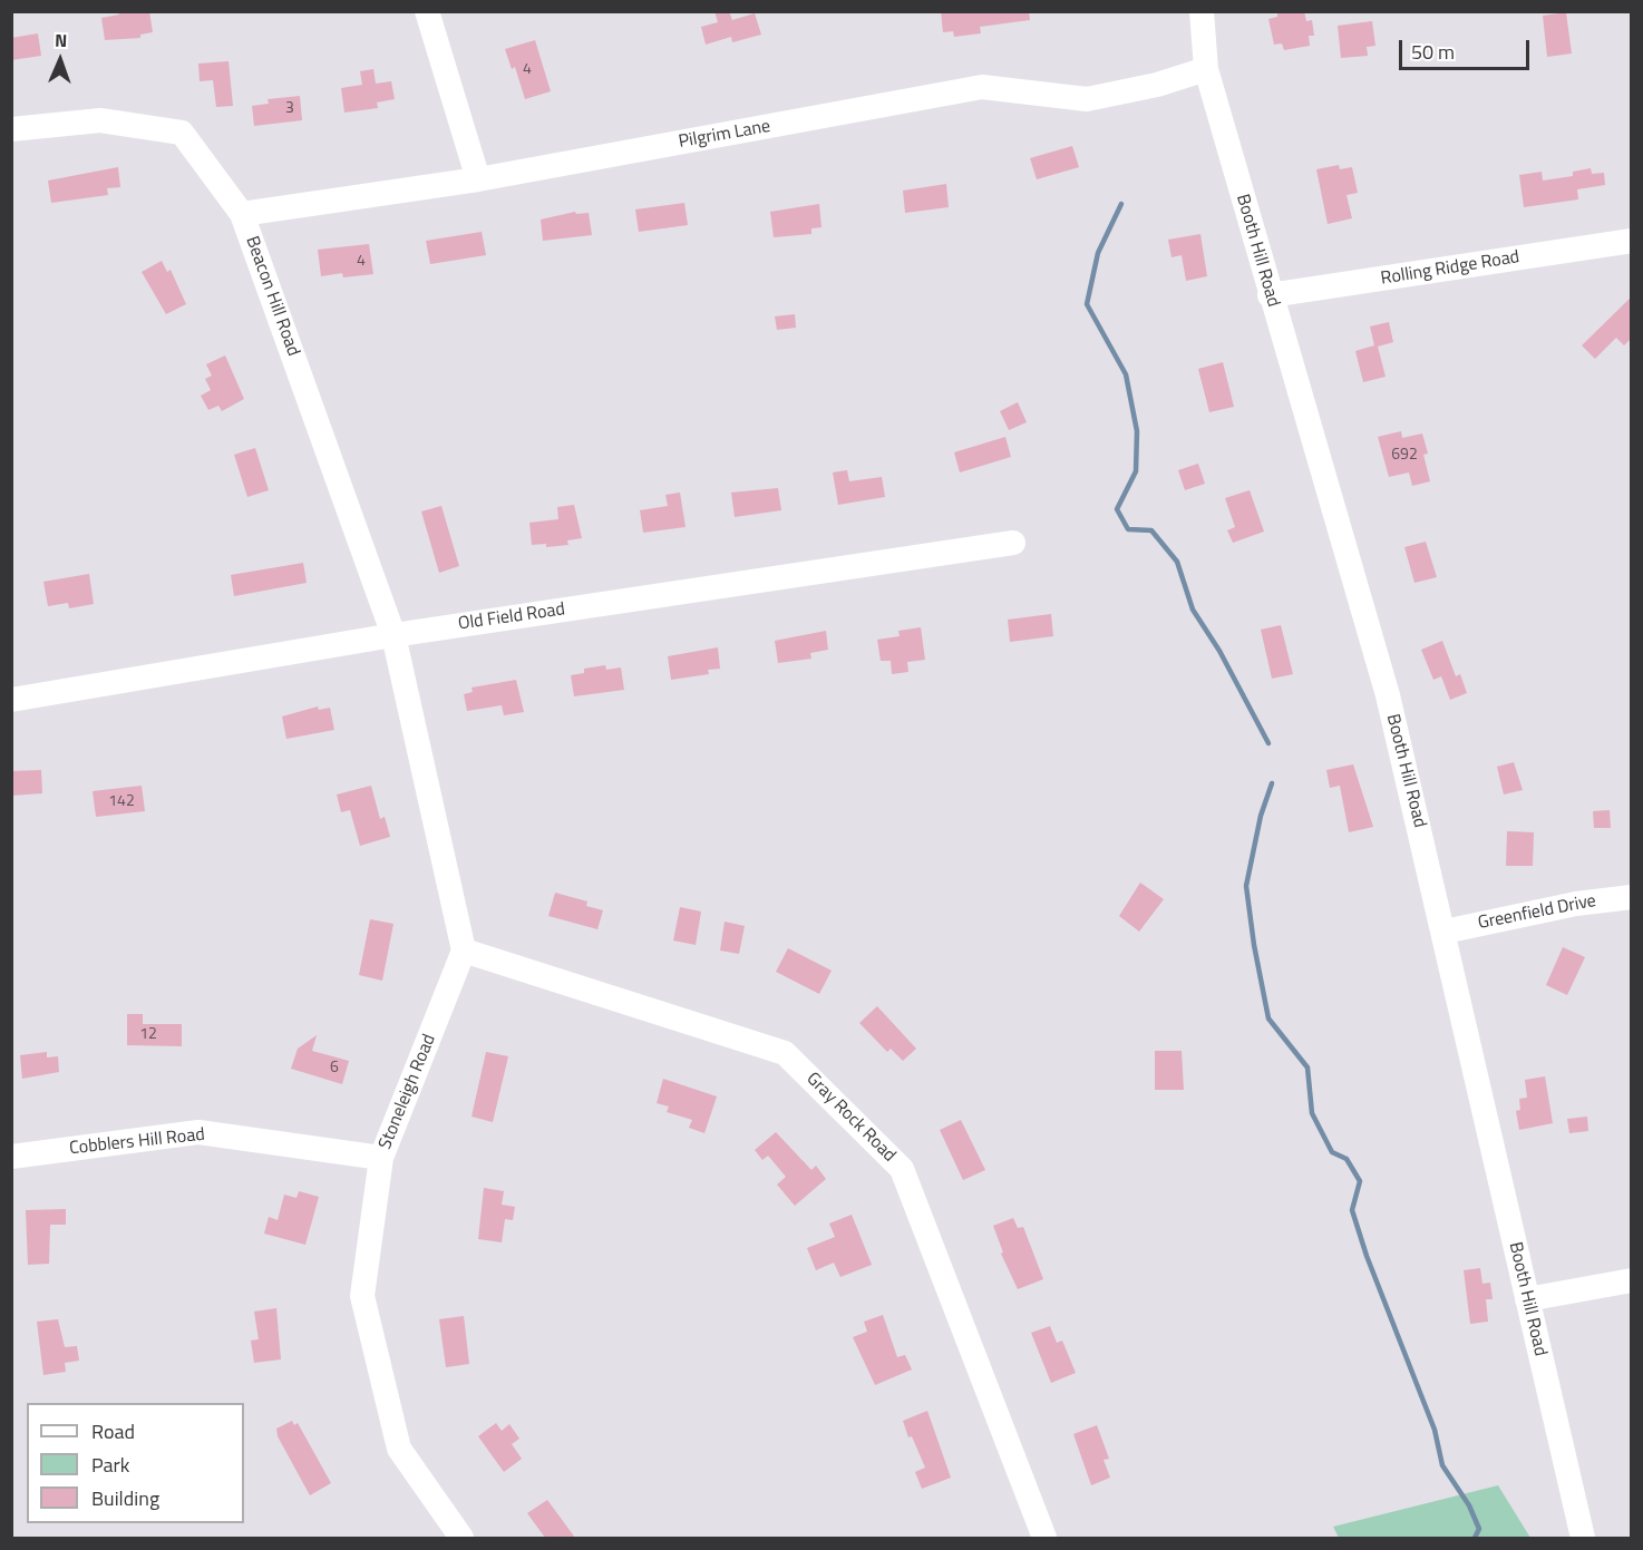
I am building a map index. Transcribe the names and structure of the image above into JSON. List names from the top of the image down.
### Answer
{
  "streets": {
    "street": [
      "Pilgrim Lane",
      "Booth Hill Road",
      "Rolling Ridge Road",
      "Beacon Hill Road",
      "Old Field Road",
      "Greenfield Drive",
      "Stoneleigh Road",
      "Gray Rock Road",
      "Cobblers Hill Road"
    ]
  },
  "crossings": [
    ["Pilgrim Lane", "Booth Hill Road"],
    ["Pilgrim Lane", "Beacon Hill Road"],
    ["Booth Hill Road", "Rolling Ridge Road"],
    ["Booth Hill Road", "Greenfield Drive"],
    ["Beacon Hill Road", "Old Field Road"],
    ["Stoneleigh Road", "Gray Rock Road"],
    ["Stoneleigh Road", "Cobblers Hill Road"]
  ],
  "house_numbers": [
    "4",
    "3",
    "4",
    "692",
    "142",
    "12",
    "6"
  ],
  "legend": ["Road", "Park", "Building"],
  "scale_bar": "50 m",
  "north": "top"
}
